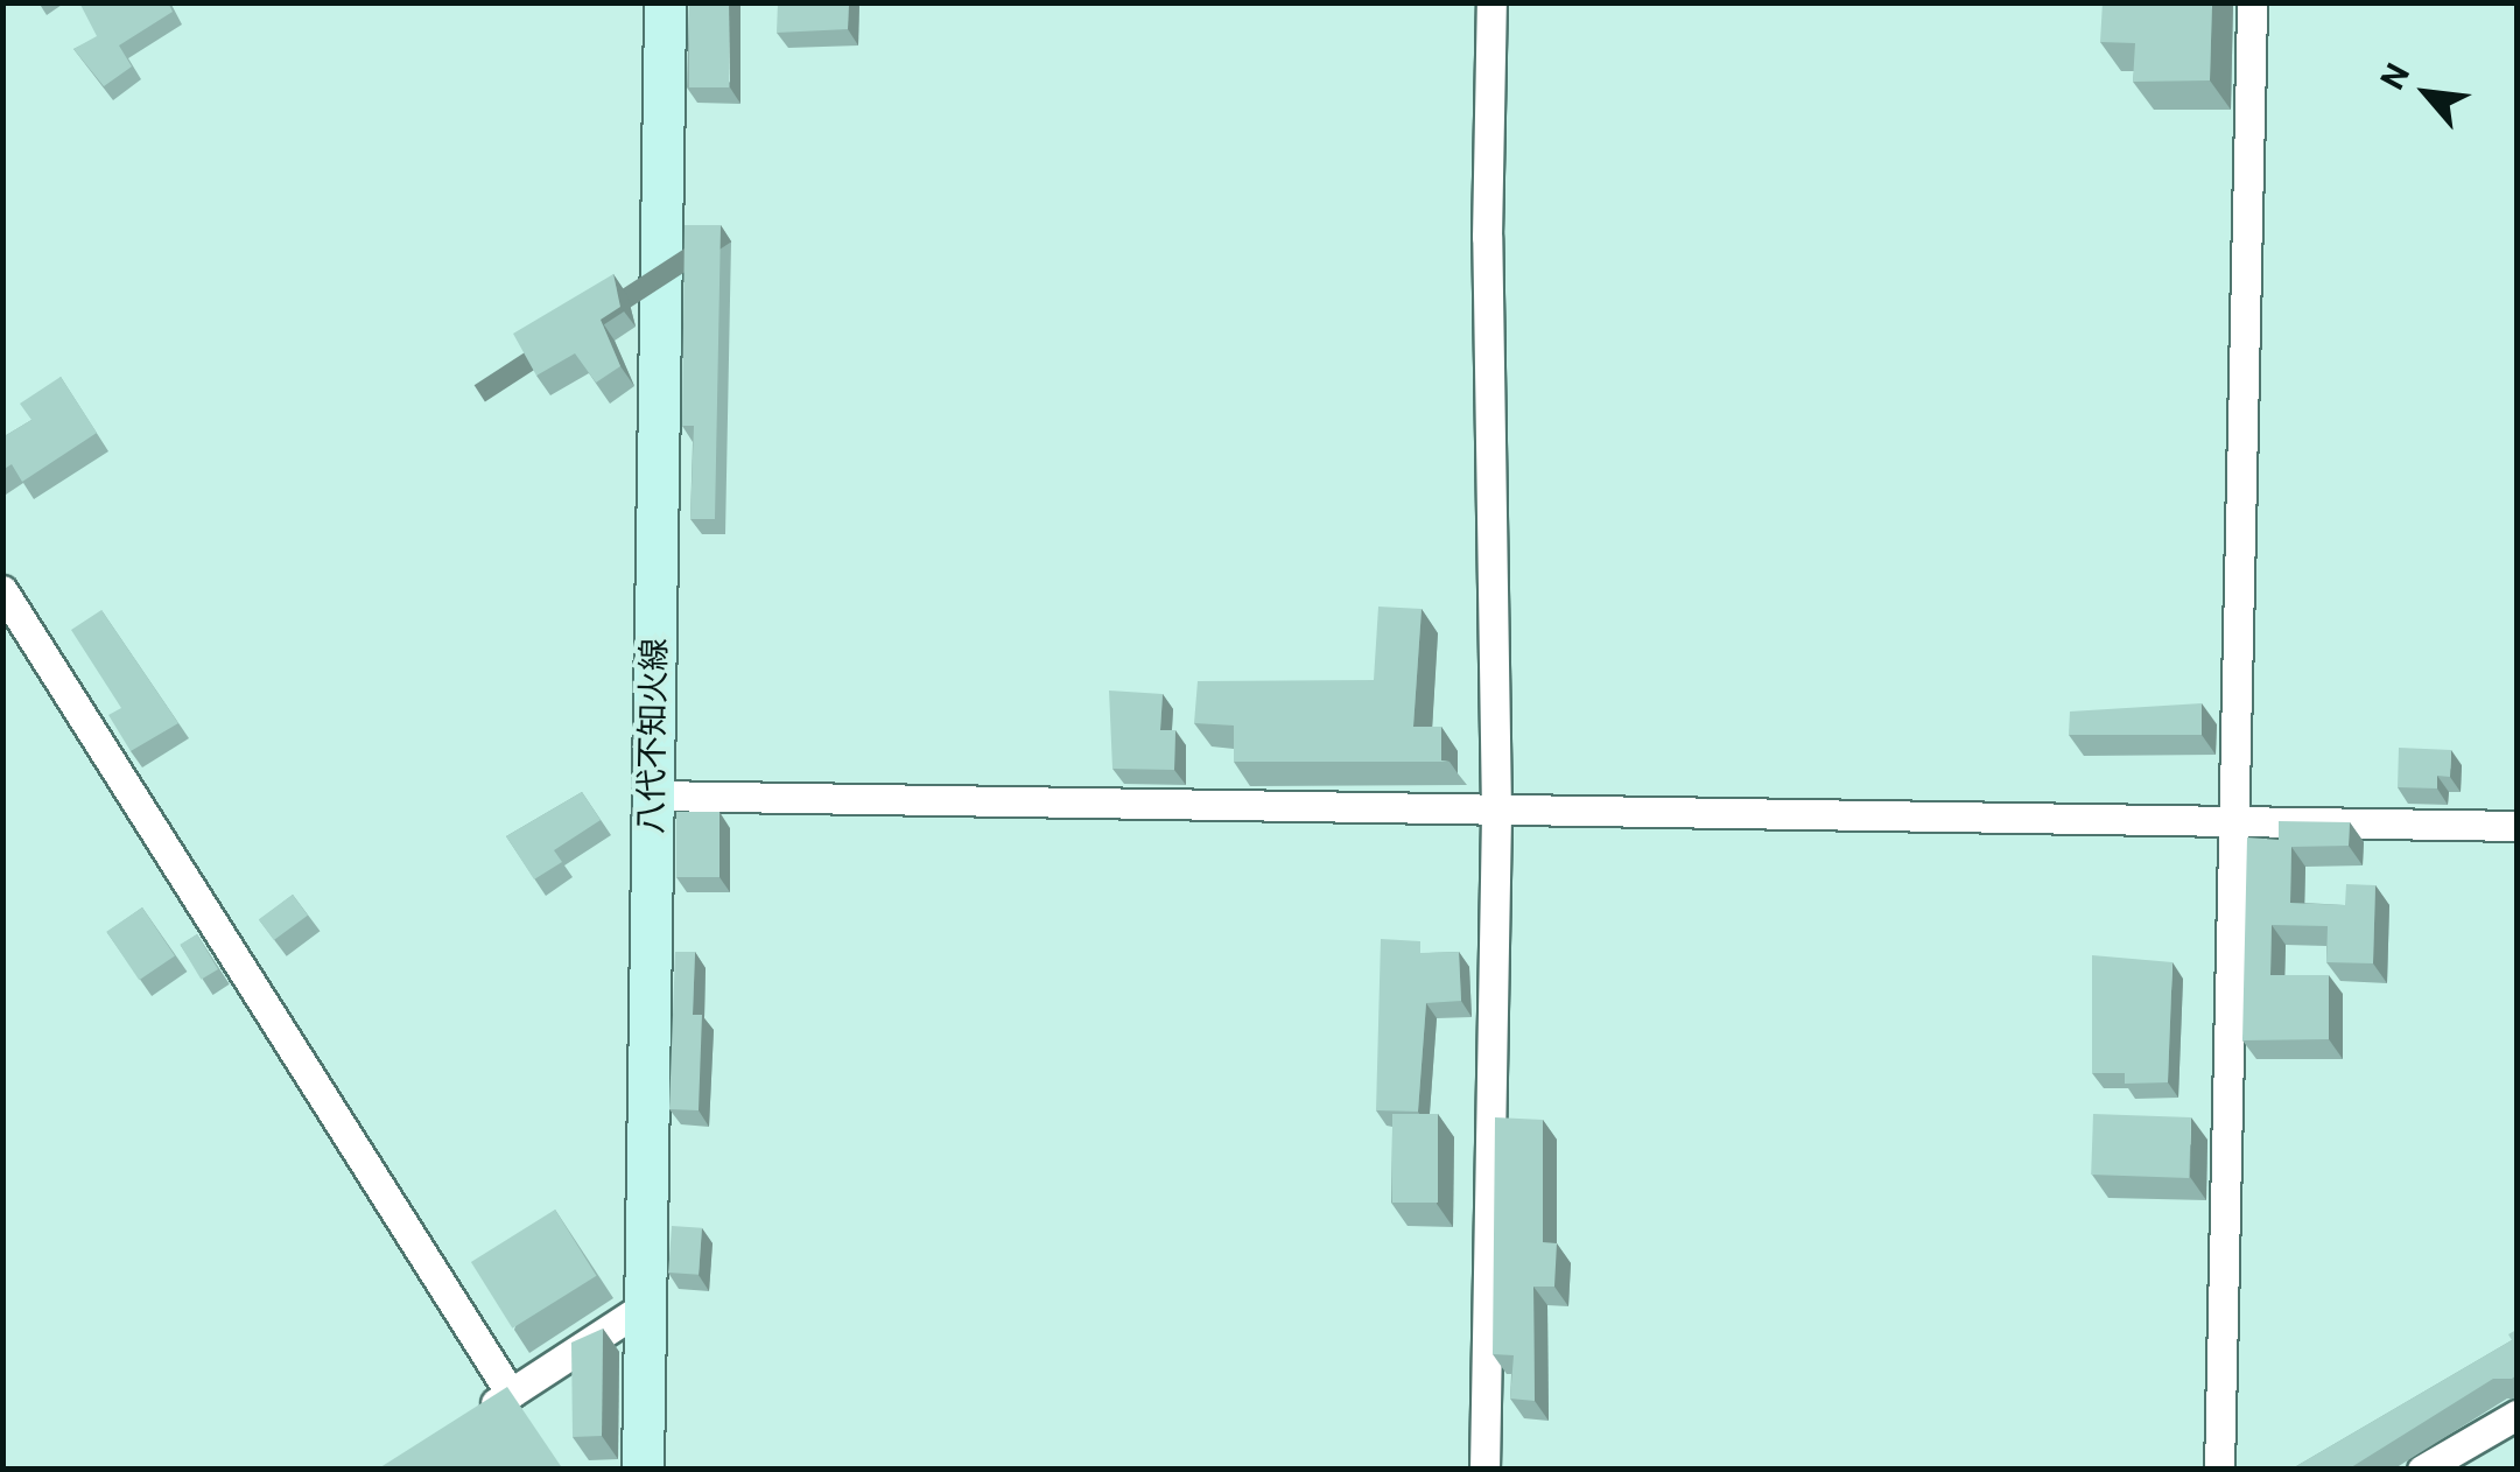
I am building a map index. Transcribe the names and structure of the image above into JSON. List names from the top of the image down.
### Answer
{
  "streets": {
    "main road": ["八代不知火線"]
  },
  "north": "top left"
}
